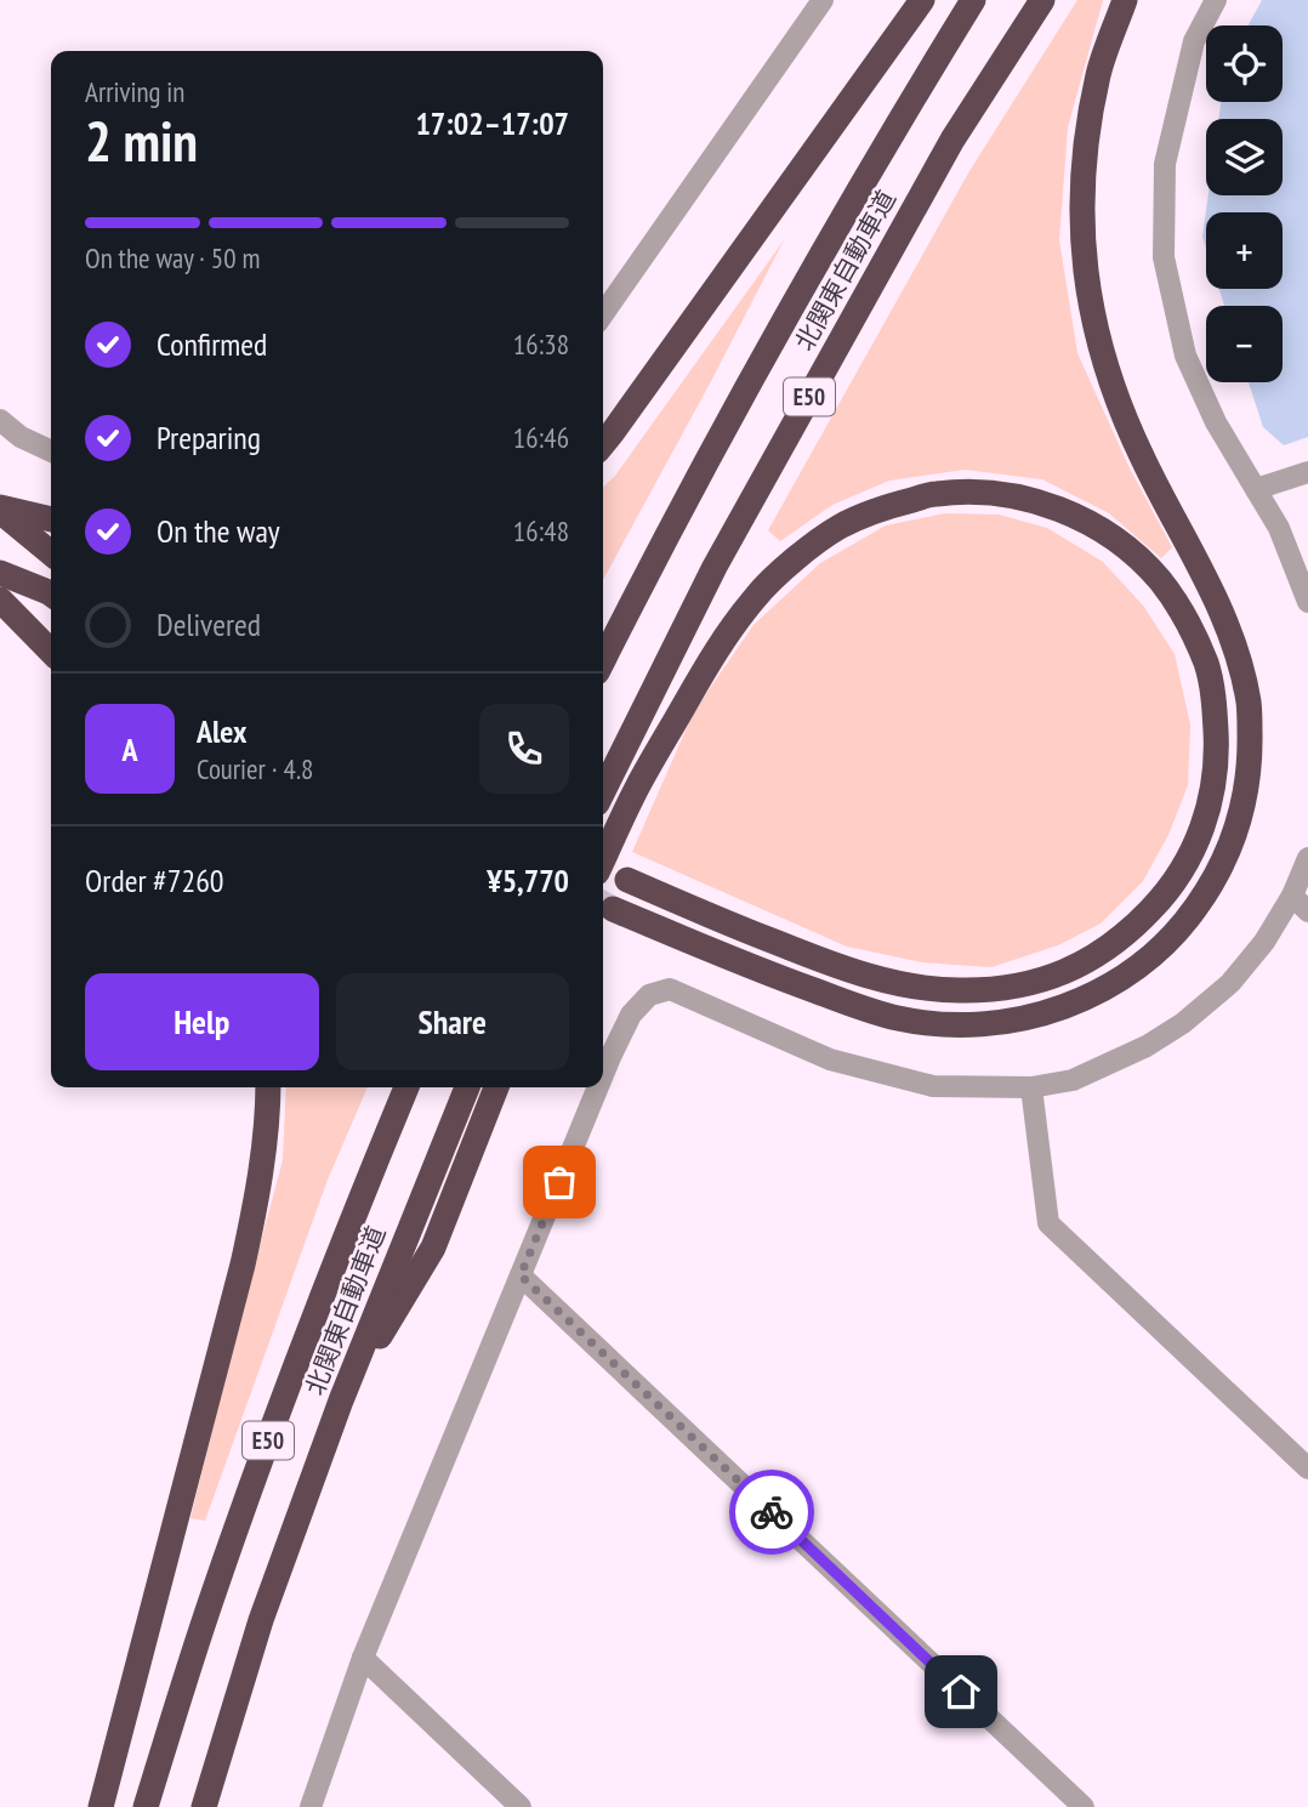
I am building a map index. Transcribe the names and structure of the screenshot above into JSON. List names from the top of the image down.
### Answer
{
  "streets": {
    "highway": ["北関東自動車道", "E50"]
  },
  "page": {
    "map_buttons": ["+", "−"],
    "heading": ["2 min", "Arriving in", "17:02–17:07"],
    "panel": [
      "Alex",
      "Courier · 4.8",
      "Order #7260",
      "¥5,770"
    ],
    "bar": "On the way · 50 m",
    "list": [
      ["Confirmed", "16:38"],
      ["Preparing", "16:46"],
      ["On the way", "16:48"],
      "Delivered"
    ],
    "round": "A",
    "buttons": ["Help", "Share"]
  }
}
